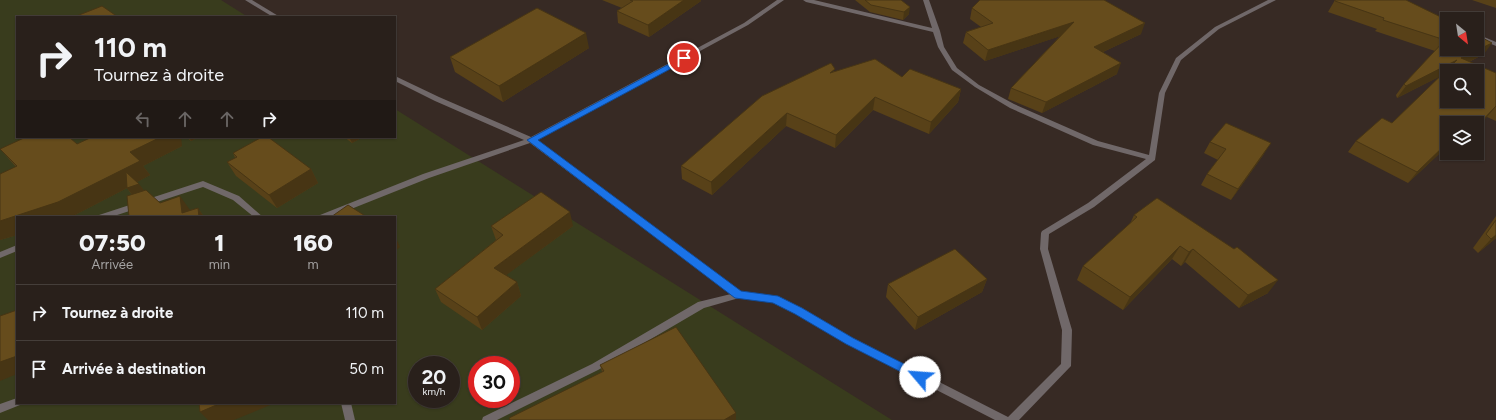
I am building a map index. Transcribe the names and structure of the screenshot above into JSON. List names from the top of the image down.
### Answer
{
  "north": "bottom right",
  "page": {
    "turn": ["110 m", "Tournez à droite"],
    "eta": [
      "07:50",
      "Arrivée",
      "1",
      "min",
      "160",
      "m"
    ],
    "list": [
      {
        "name": "Tournez à droite",
        "value": "110 m"
      },
      {
        "name": "Arrivée à destination",
        "value": "50 m"
      }
    ],
    "speed": "20 km/h",
    "limit": "30"
  }
}
